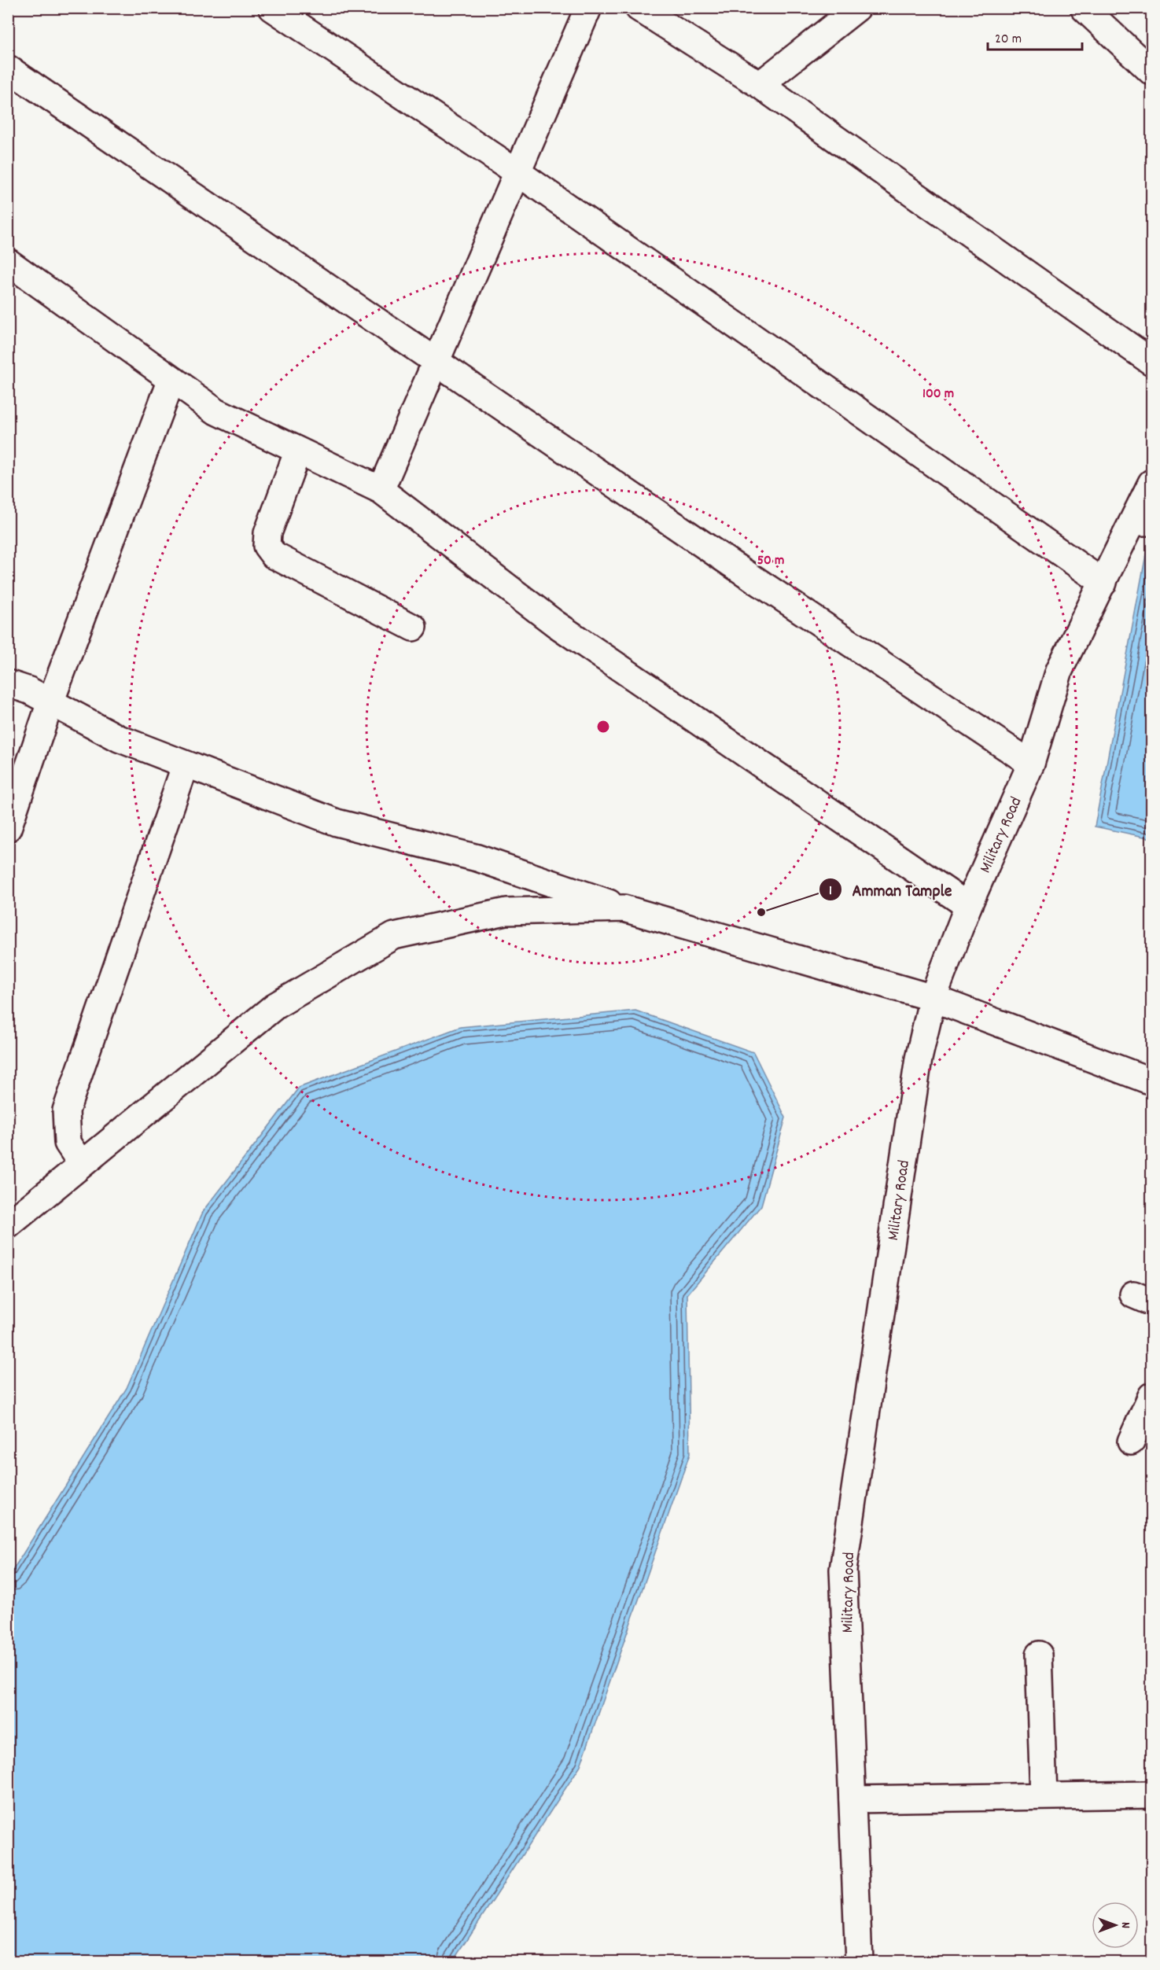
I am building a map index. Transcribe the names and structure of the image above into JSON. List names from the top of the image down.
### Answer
{
  "streets": {
    "street": ["Military Road"]
  },
  "places": ["Amman Tample"],
  "scale_bar": "20 m",
  "north": "right",
  "rings": ["100 m", "50 m"]
}
